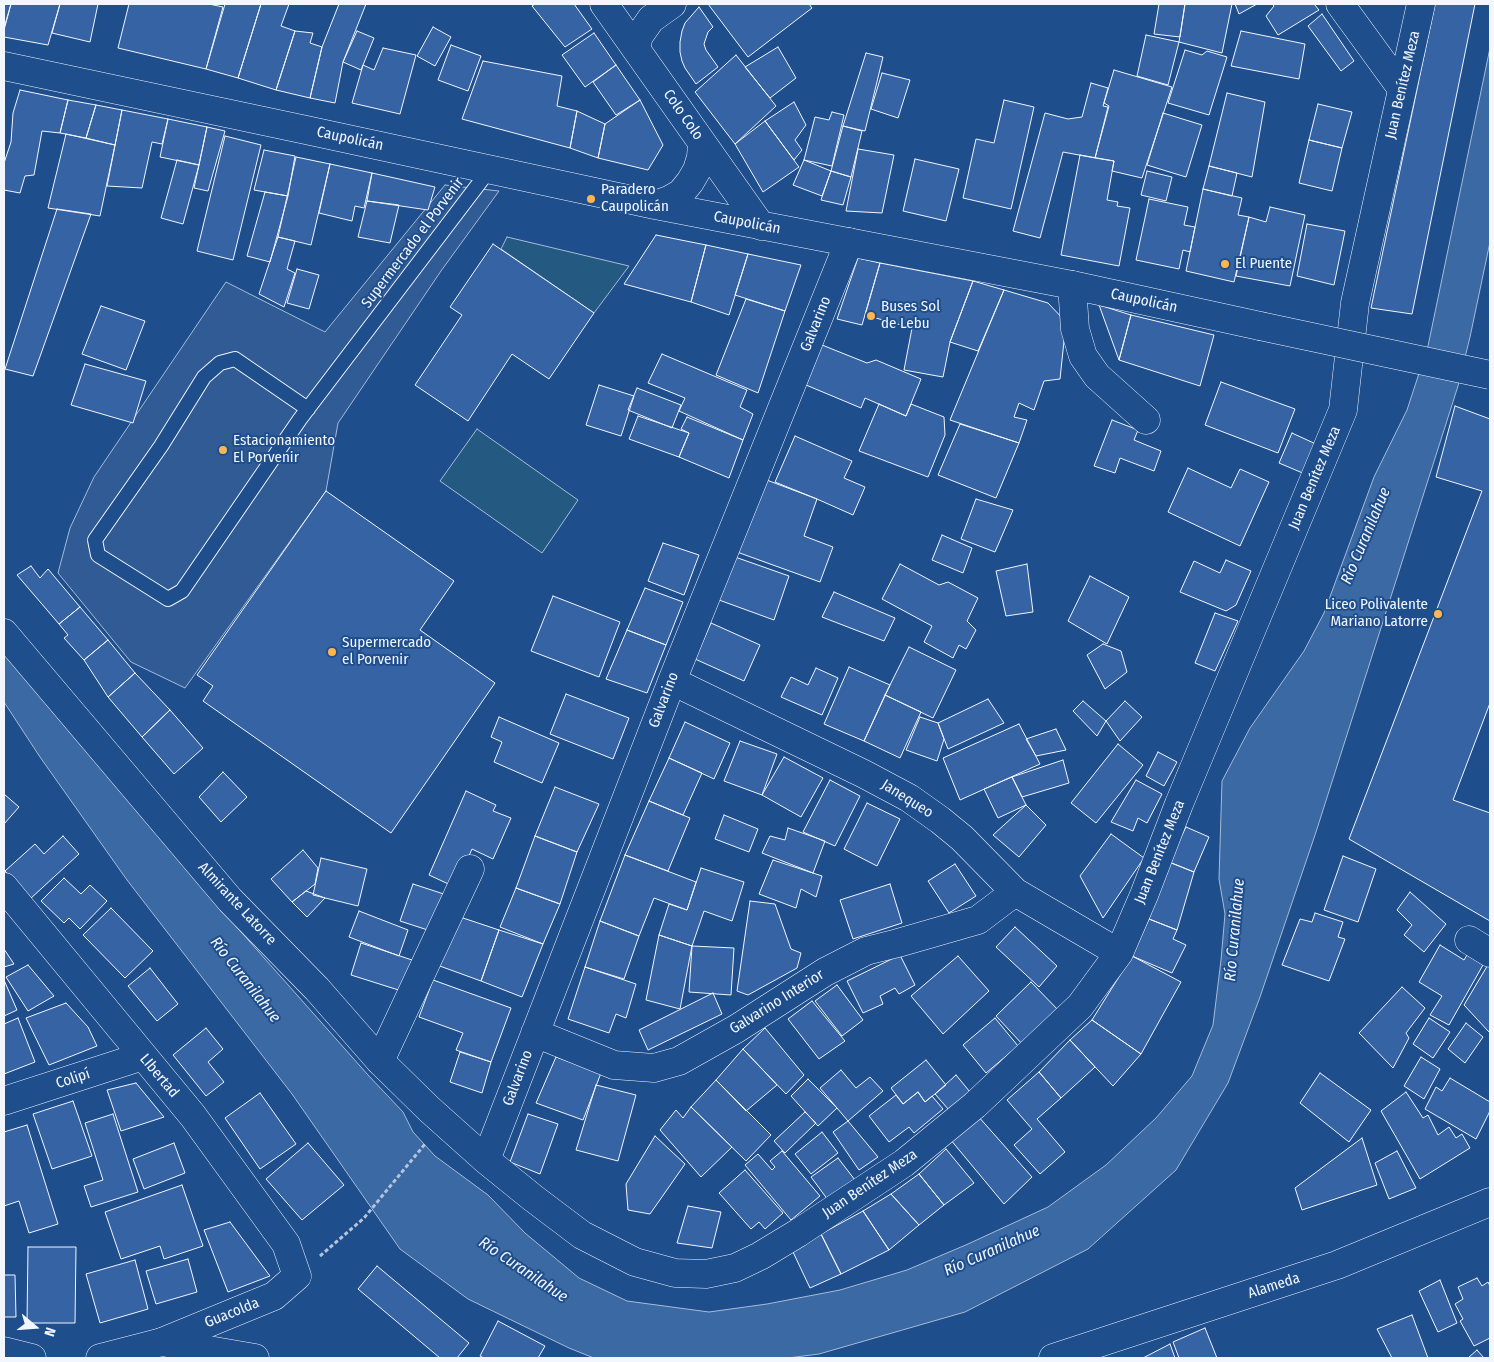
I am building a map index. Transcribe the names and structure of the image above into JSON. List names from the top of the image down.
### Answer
{
  "streets": {
    "street": [
      "Juan Benítez Meza",
      "Colo Colo",
      "Caupolicán",
      "Galvarino",
      "Janequeo",
      "Almirante Latorre",
      "Galvarino Interior",
      "LIbertad",
      "Colipí",
      "Alameda",
      "Guacolda"
    ],
    "lane": ["Supermercado el Porvenir"]
  },
  "crossings": [
    ["Juan Benítez Meza", "Galvarino"],
    ["Juan Benítez Meza", "Janequeo"],
    ["Juan Benítez Meza", "Almirante Latorre"],
    ["Colo Colo", "Caupolicán"],
    ["Caupolicán", "Supermercado el Porvenir"],
    ["Caupolicán", "Galvarino"],
    ["Galvarino", "Janequeo"],
    ["Galvarino", "Almirante Latorre"],
    ["Galvarino", "Galvarino Interior"],
    ["Janequeo", "Galvarino Interior"],
    ["LIbertad", "Colipí"],
    ["LIbertad", "Guacolda"]
  ],
  "water": ["Río Curanilahue"],
  "places": [
    "Paradero Caupolicán",
    "El Puente",
    "Buses Sol de Lebu",
    "Estacionamiento El Porvenir",
    "Liceo Polivalente Mariano Latorre",
    "Supermercado el Porvenir"
  ],
  "north": "right"
}
